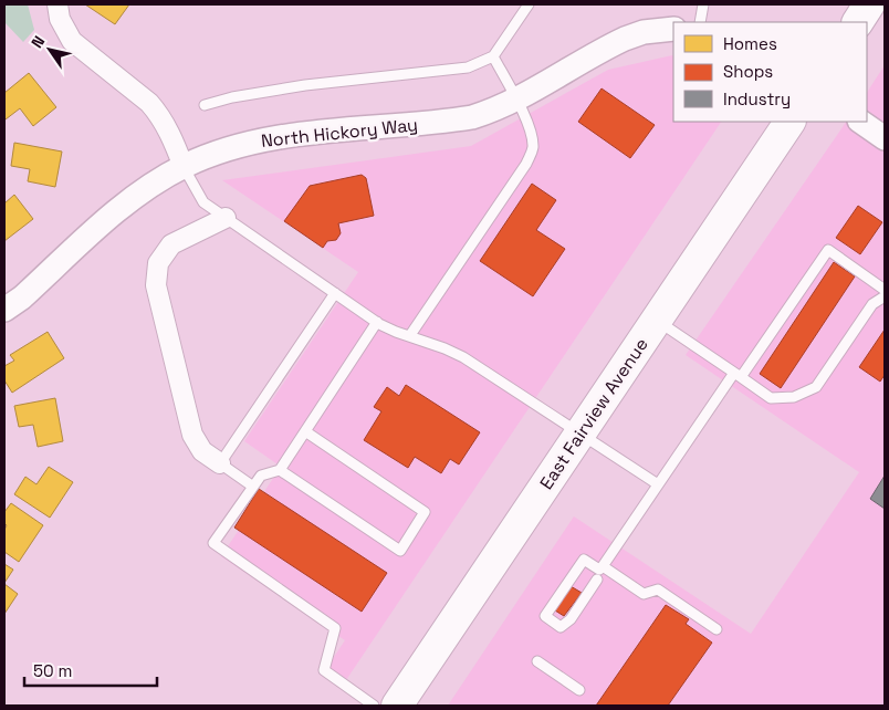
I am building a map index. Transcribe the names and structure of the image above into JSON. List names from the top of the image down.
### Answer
{
  "streets": {
    "main road": ["East Fairview Avenue"],
    "street": ["North Hickory Way"]
  },
  "legend": ["Homes", "Shops", "Industry"],
  "scale_bar": "50 m",
  "north": "top left"
}
